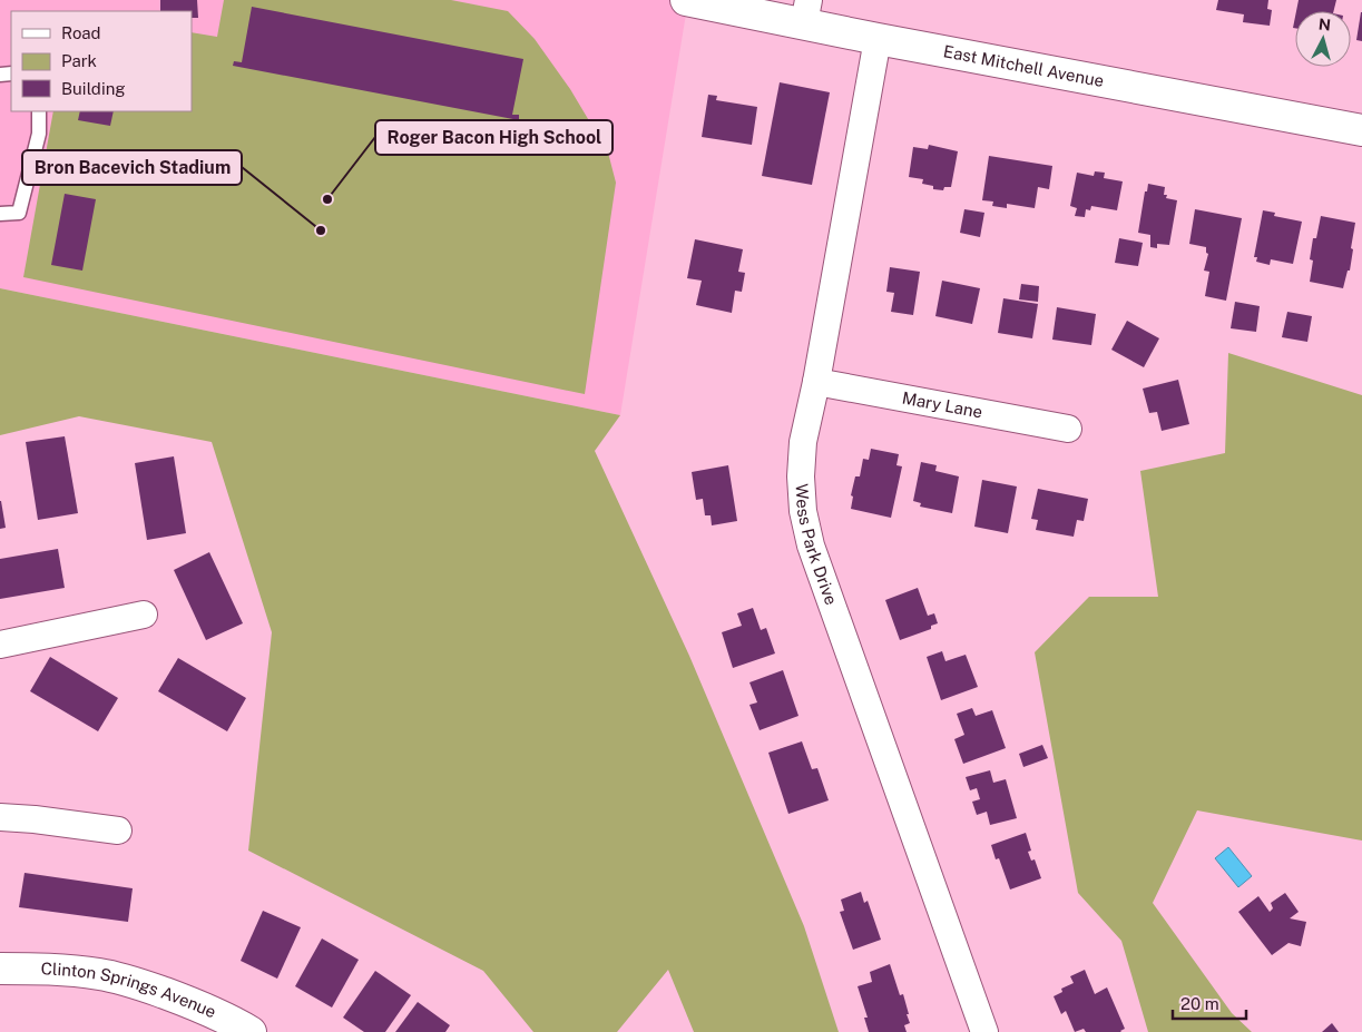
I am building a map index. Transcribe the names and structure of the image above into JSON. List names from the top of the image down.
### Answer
{
  "streets": {
    "street": [
      "East Mitchell Avenue",
      "Mary Lane",
      "Wess Park Drive",
      "Clinton Springs Avenue"
    ]
  },
  "crossings": [
    ["East Mitchell Avenue", "Wess Park Drive"],
    ["Mary Lane", "Wess Park Drive"]
  ],
  "places": ["Roger Bacon High School", "Bron Bacevich Stadium"],
  "legend": ["Road", "Park", "Building"],
  "scale_bar": "20 m",
  "north": "top"
}
